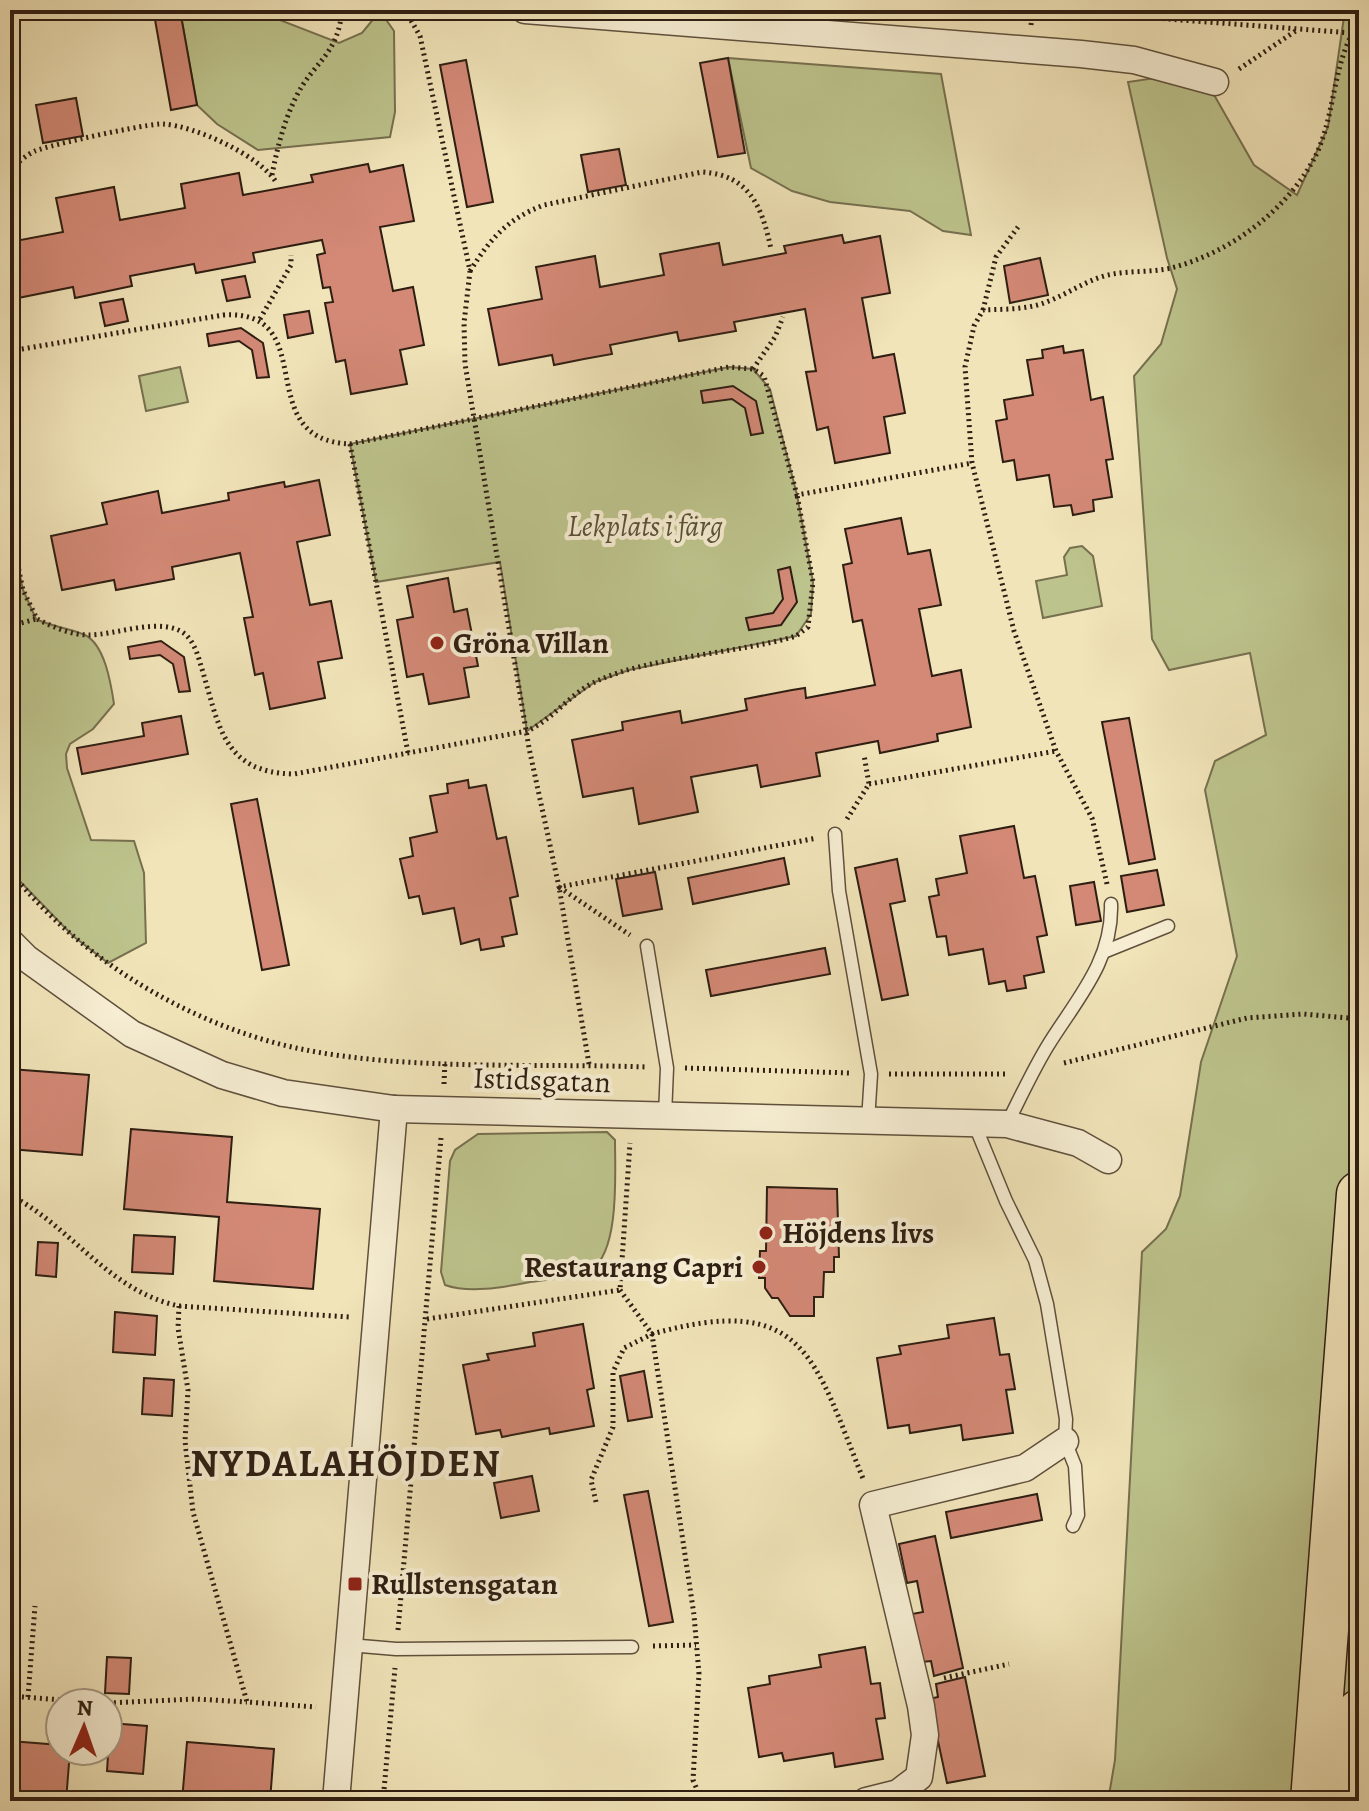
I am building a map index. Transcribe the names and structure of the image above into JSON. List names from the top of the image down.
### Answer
{
  "streets": {
    "street": ["Istidsgatan"]
  },
  "districts": ["NYDALAHÖJDEN"],
  "parks": ["Lekplats i färg"],
  "places": {
    "other": ["Gröna Villan", "Höjdens livs", "Restaurang Capri"],
    "transit": ["Rullstensgatan"]
  },
  "north": "top"
}
